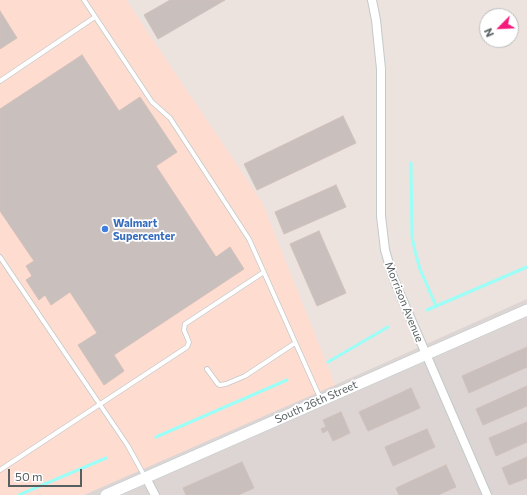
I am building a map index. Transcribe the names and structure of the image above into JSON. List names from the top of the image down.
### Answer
{
  "streets": {
    "street": ["Morrison Avenue", "South 26th Street"]
  },
  "crossings": [
    ["Morrison Avenue", "South 26th Street"]
  ],
  "places": ["Walmart Supercenter"],
  "scale_bar": "50 m",
  "north": "bottom left"
}
